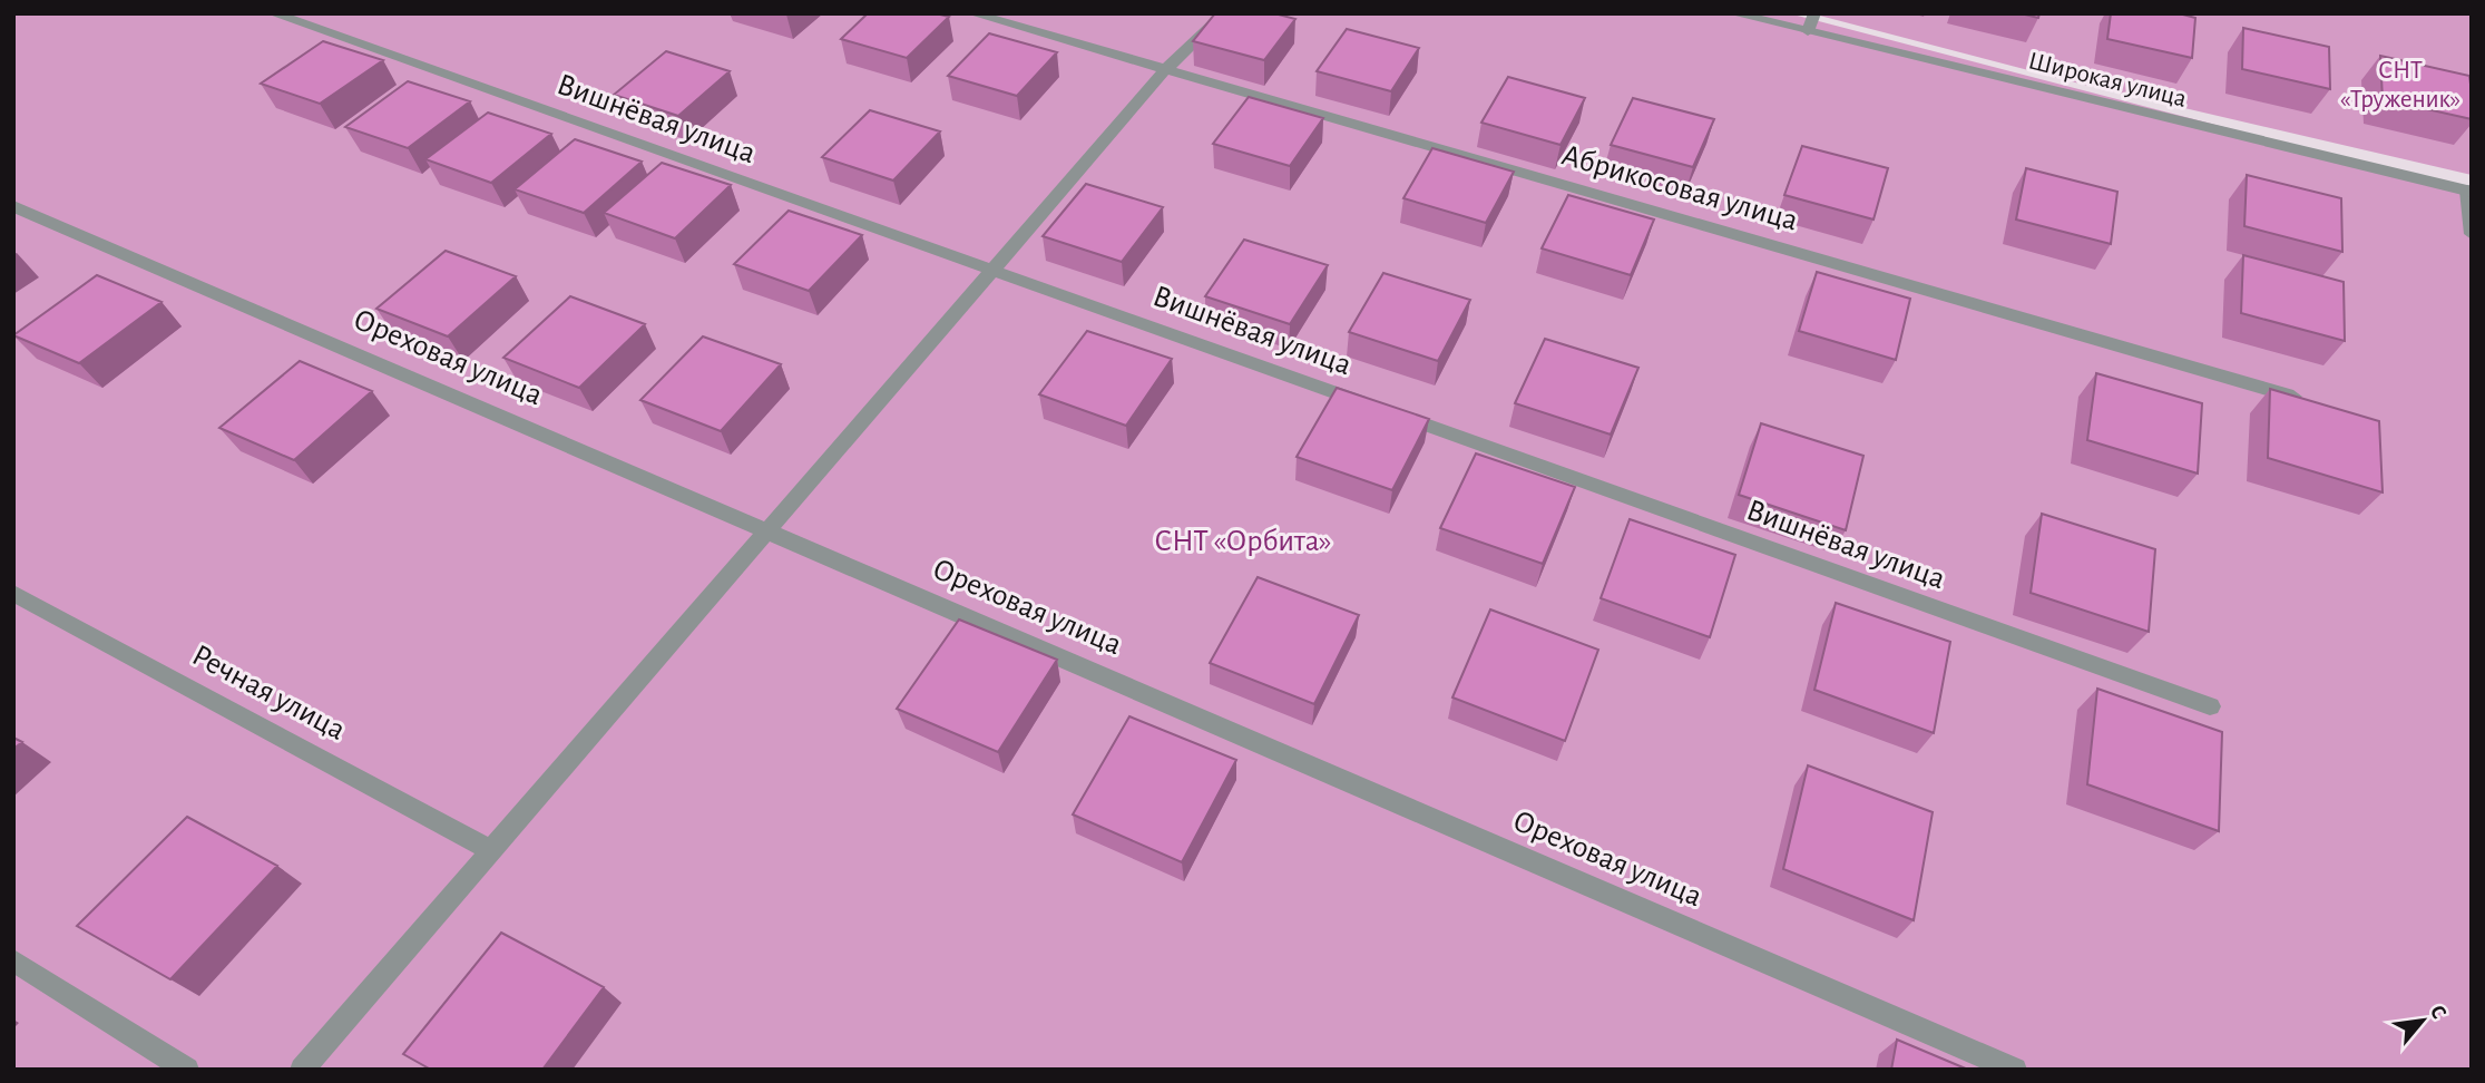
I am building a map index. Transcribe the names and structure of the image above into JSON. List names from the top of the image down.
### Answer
{
  "streets": {
    "street": [
      "Широкая улица",
      "Вишнёвая улица",
      "Абрикосовая улица",
      "Ореховая улица",
      "Речная улица"
    ]
  },
  "parks": ["СНТ «Труженик»", "СНТ «Орбита»"],
  "north": "top right"
}
